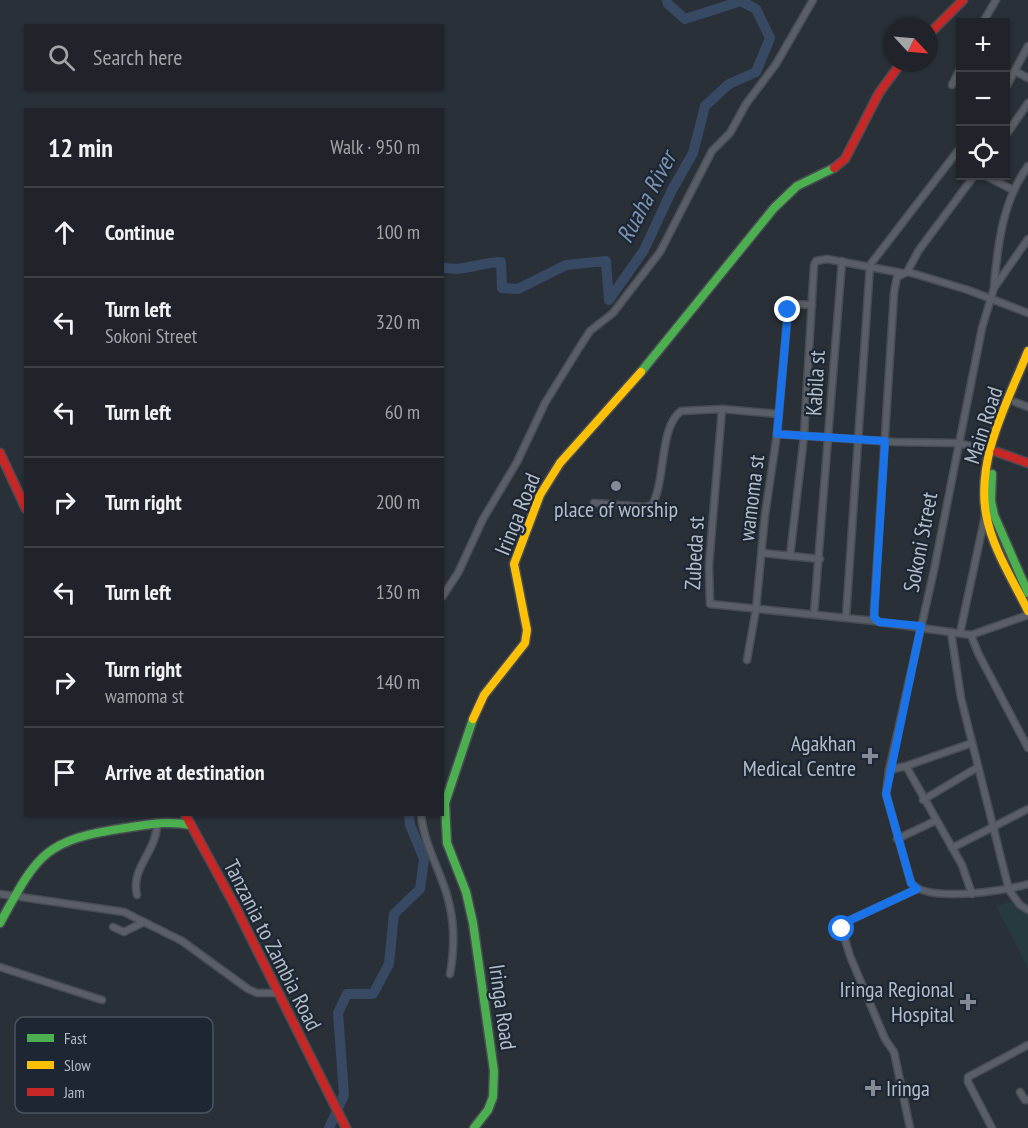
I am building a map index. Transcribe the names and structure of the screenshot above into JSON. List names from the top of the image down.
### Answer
{
  "streets": {
    "main road": ["Main Road", "Iringa Road", "Tanzania to Zambia Road"],
    "street": [
      "Kabila st",
      "wamoma st",
      "Sokoni Street",
      "Zubeda st"
    ]
  },
  "crossings": [
    ["Kabila st", "Zubeda st"],
    ["wamoma st", "Zubeda st"],
    ["Sokoni Street", "Zubeda st"]
  ],
  "water": ["Ruaha River"],
  "places": {
    "other": ["place of worship"],
    "health": ["Agakhan Medical Centre", "Iringa Regional Hospital", "Iringa"]
  },
  "legend": ["Fast", "Slow", "Jam"],
  "north": "bottom right",
  "page": {
    "map_buttons": ["+", "−"],
    "search": "Search here",
    "heading": ["12 min", "Walk · 950 m"],
    "list": [
      ["Continue", "100 m"],
      ["Turn left", "Sokoni Street", "320 m"],
      ["Turn left", "60 m"],
      ["Turn right", "200 m"],
      ["Turn left", "130 m"],
      ["Turn right", "wamoma st", "140 m"],
      "Arrive at destination"
    ]
  }
}
